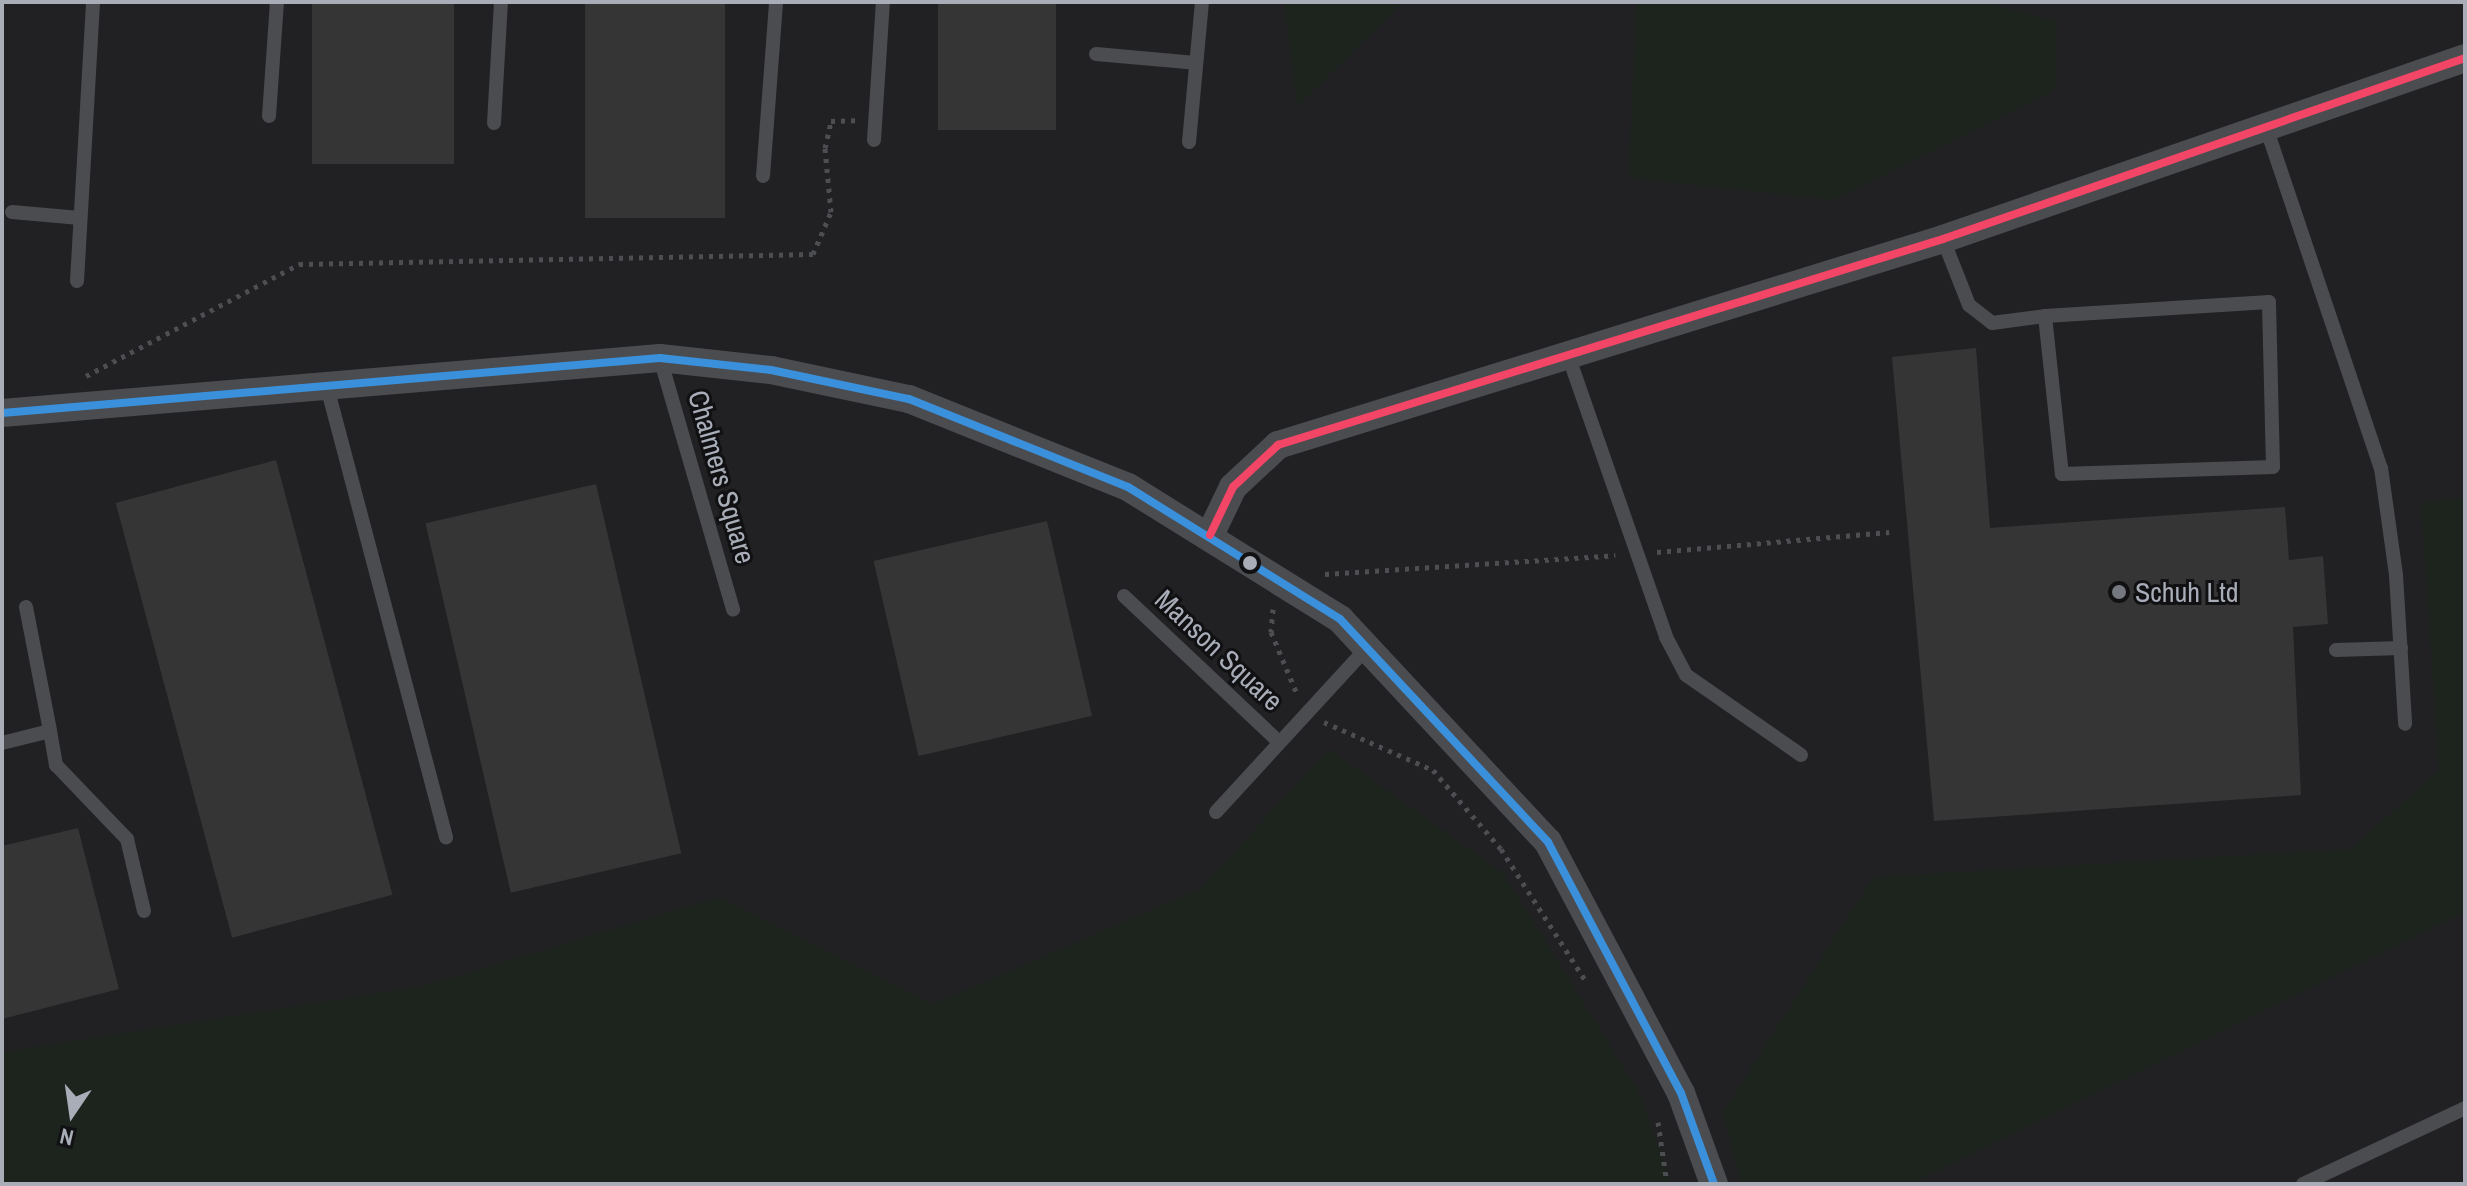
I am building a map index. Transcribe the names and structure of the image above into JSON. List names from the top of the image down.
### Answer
{
  "streets": {
    "lane": ["Chalmers Square", "Manson Square"]
  },
  "places": ["Schuh Ltd"],
  "north": "bottom"
}
